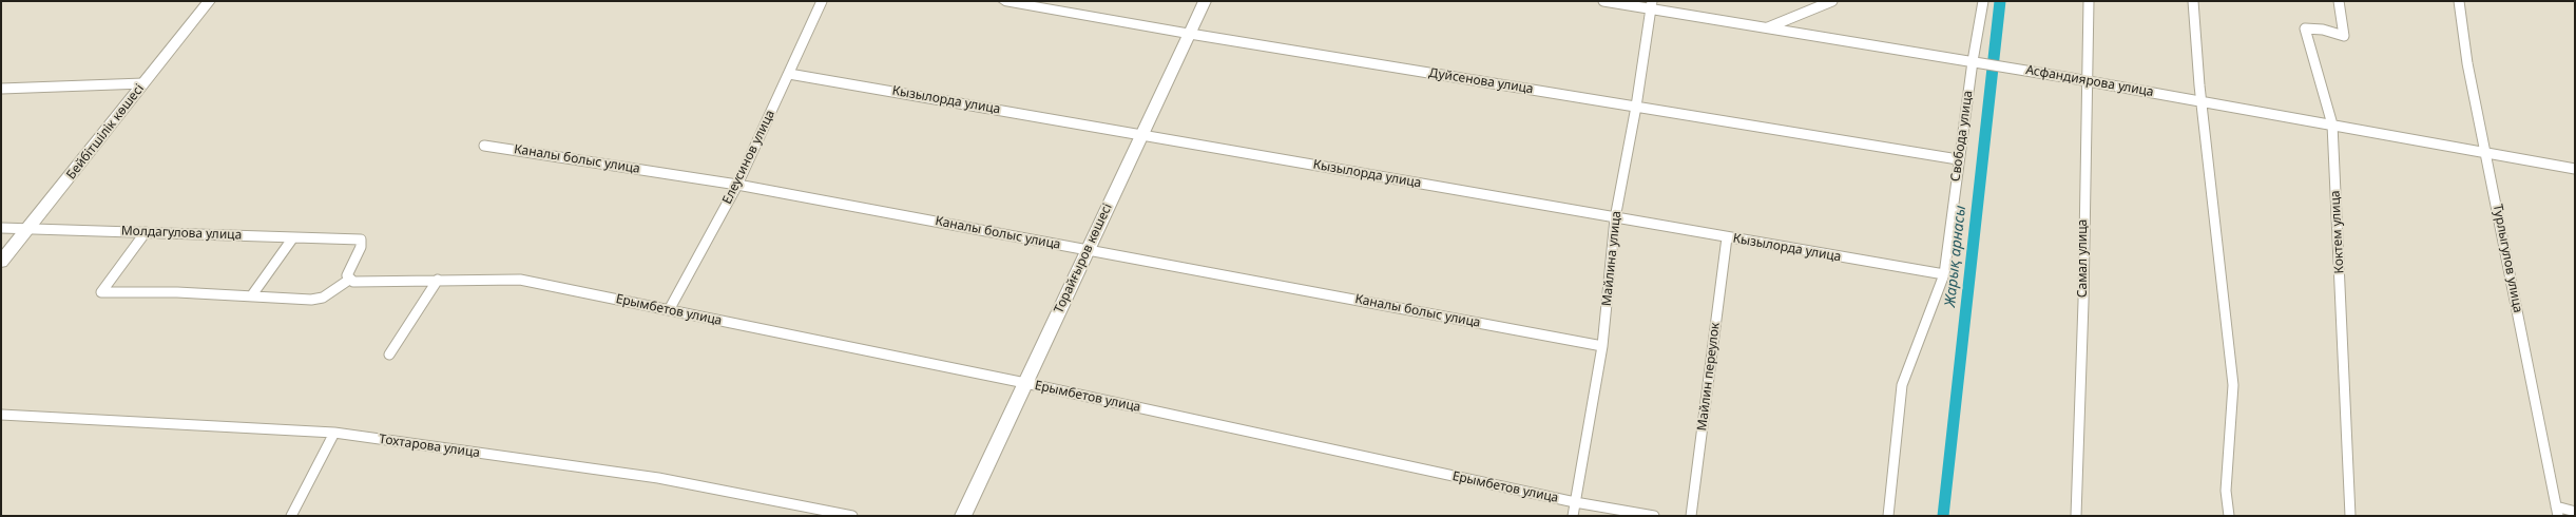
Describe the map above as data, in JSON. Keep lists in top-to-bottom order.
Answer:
{
  "streets": {
    "street": [
      "Дуйсенова улица",
      "Асфандиярова улица",
      "Кызылорда улица",
      "Бейбітшілік көшесі",
      "Свобода улица",
      "Елеусинов улица",
      "Каналы болыс улица",
      "Коктем улица",
      "Молдагулова улица",
      "Торайғыров көшесі",
      "Майлина улица",
      "Самал улица",
      "Турлыгулов улица",
      "Ерымбетов улица",
      "Майлин переулок",
      "Тохтарова улица"
    ]
  },
  "crossings": [
    ["Дуйсенова улица", "Свобода улица"],
    ["Дуйсенова улица", "Торайғыров көшесі"],
    ["Дуйсенова улица", "Майлина улица"],
    ["Асфандиярова улица", "Свобода улица"],
    ["Асфандиярова улица", "Коктем улица"],
    ["Асфандиярова улица", "Майлина улица"],
    ["Асфандиярова улица", "Самал улица"],
    ["Асфандиярова улица", "Турлыгулов улица"],
    ["Кызылорда улица", "Свобода улица"],
    ["Кызылорда улица", "Елеусинов улица"],
    ["Кызылорда улица", "Торайғыров көшесі"],
    ["Кызылорда улица", "Майлина улица"],
    ["Кызылорда улица", "Майлин переулок"],
    ["Бейбітшілік көшесі", "Молдагулова улица"],
    ["Елеусинов улица", "Каналы болыс улица"],
    ["Елеусинов улица", "Ерымбетов улица"],
    ["Каналы болыс улица", "Торайғыров көшесі"],
    ["Каналы болыс улица", "Майлина улица"],
    ["Молдагулова улица", "Ерымбетов улица"],
    ["Торайғыров көшесі", "Ерымбетов улица"],
    ["Майлина улица", "Ерымбетов улица"]
  ],
  "water": ["Жарық арнасы"]
}
